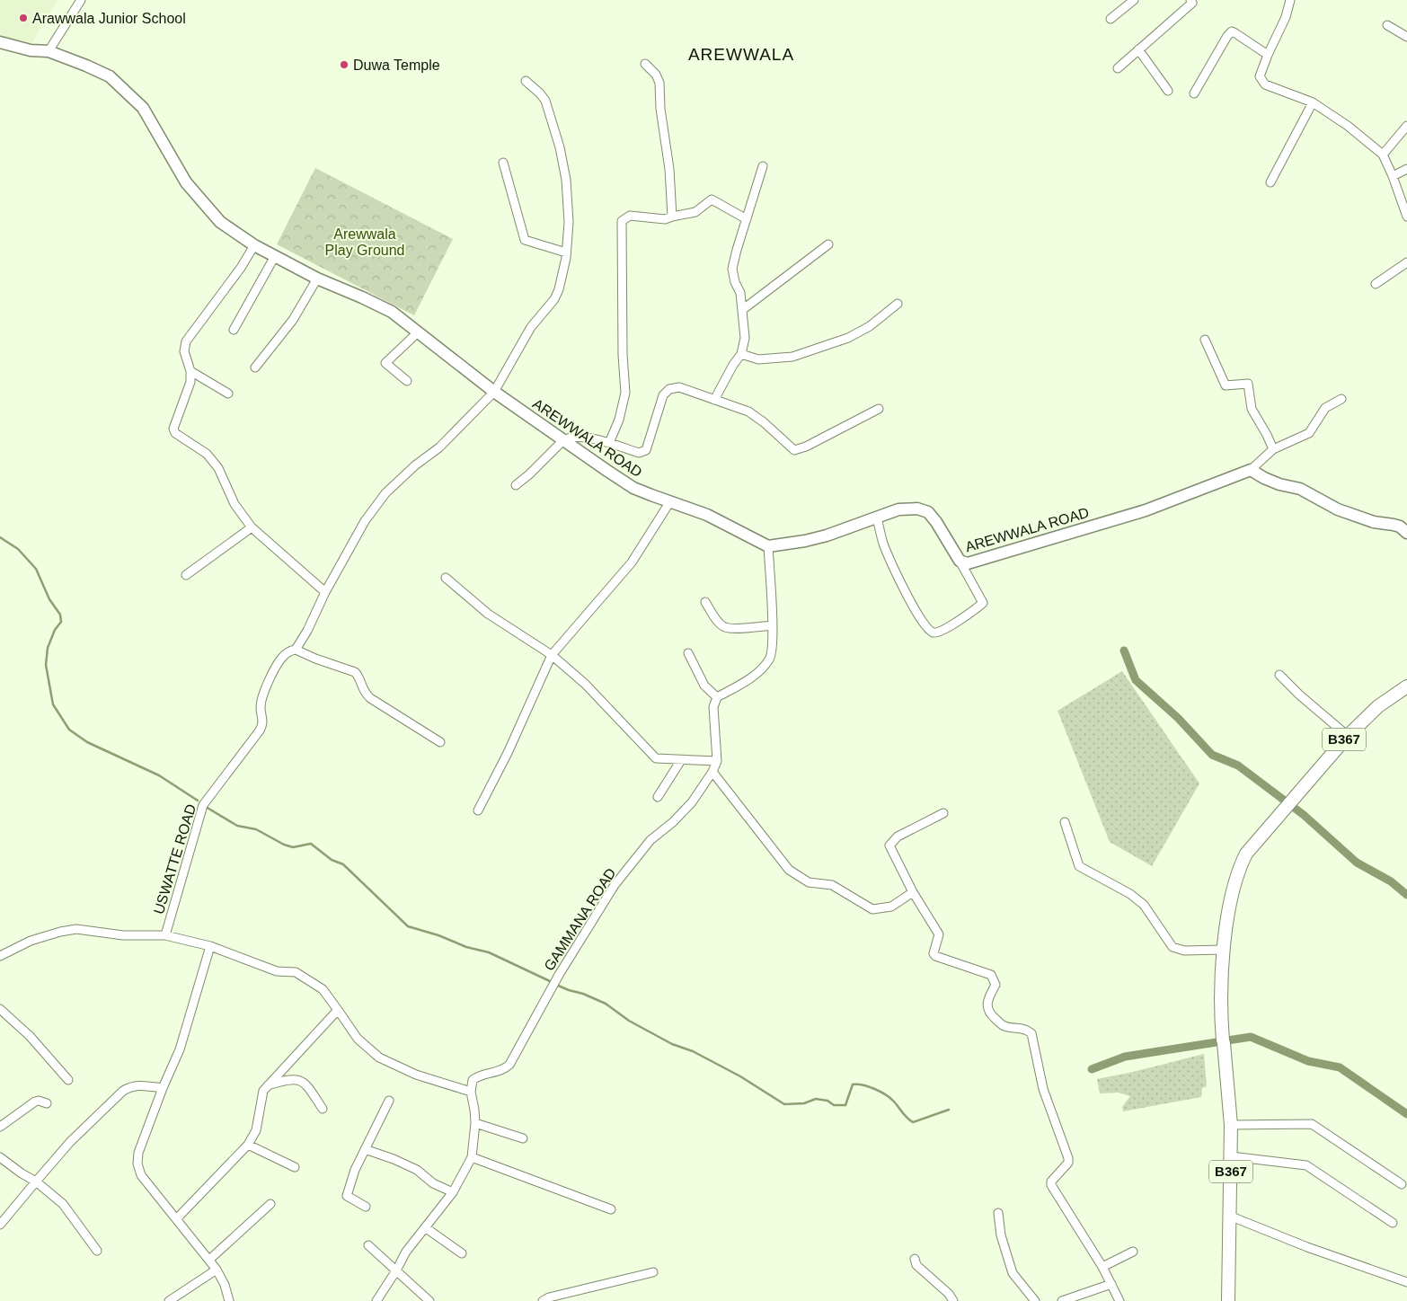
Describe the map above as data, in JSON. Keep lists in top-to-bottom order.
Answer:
{
  "streets": {
    "main road": ["B367"],
    "street": ["AREWWALA ROAD", "USWATTE ROAD", "GAMMANA ROAD"]
  },
  "crossings": [
    ["AREWWALA ROAD", "USWATTE ROAD"]
  ],
  "districts": ["AREWWALA"],
  "parks": ["Arewwala Play Ground"],
  "places": ["Arawwala Junior School", "Duwa Temple"]
}
